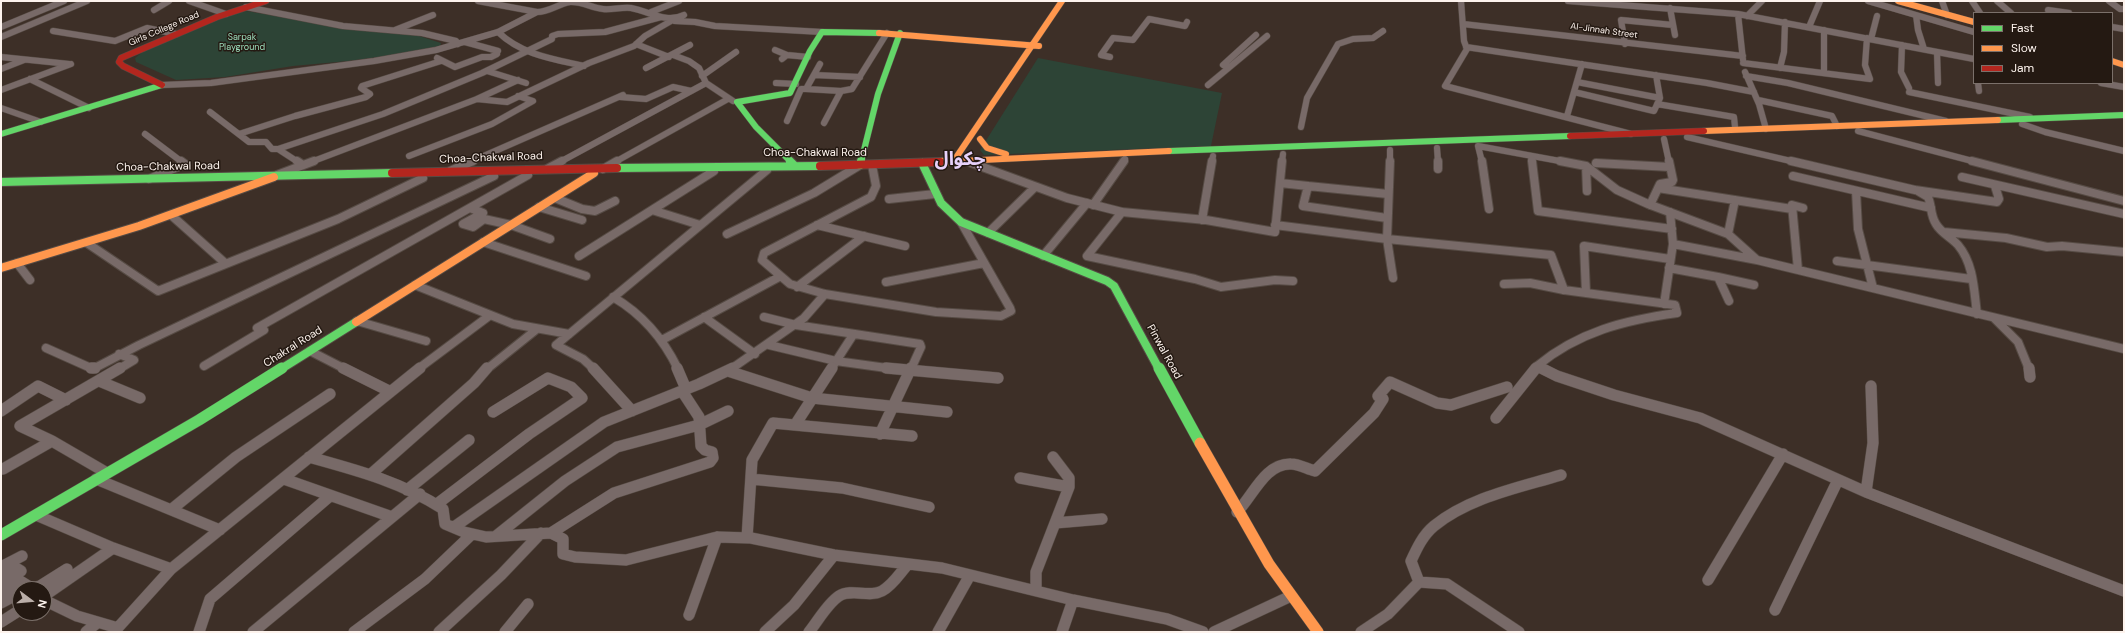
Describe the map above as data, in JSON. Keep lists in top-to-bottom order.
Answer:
{
  "streets": {
    "main road": [
      "Girls College Road",
      "Choa-Chakwal Road",
      "Chakral Road",
      "Pinwal Road"
    ],
    "street": ["Al-Jinnah Street"]
  },
  "crossings": [
    ["Choa-Chakwal Road", "Pinwal Road"]
  ],
  "districts": ["چکوال"],
  "parks": ["Sarpak Playground"],
  "legend": ["Fast", "Slow", "Jam"],
  "north": "right"
}
